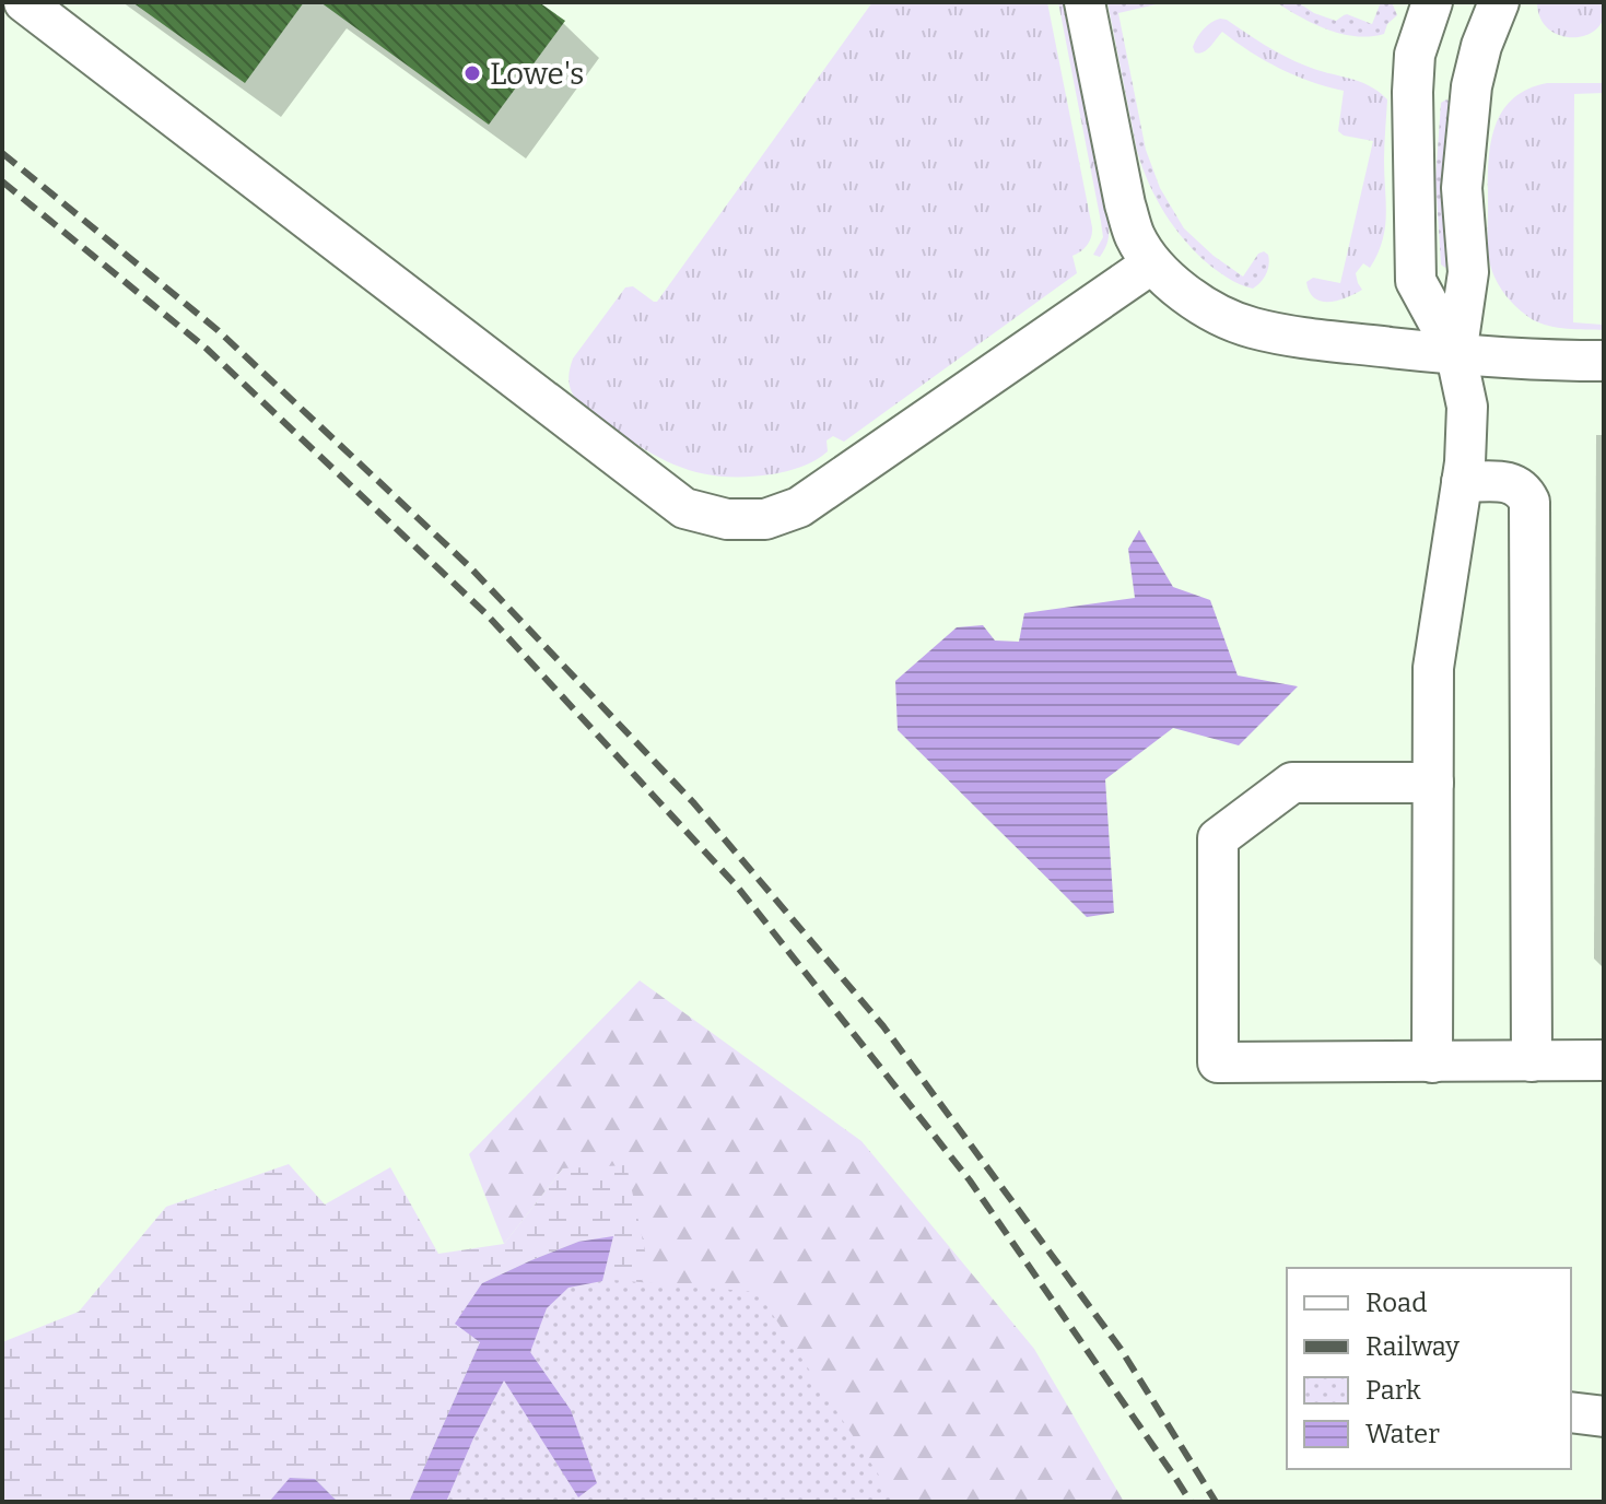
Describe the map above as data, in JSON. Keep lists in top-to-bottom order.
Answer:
{
  "places": ["Lowe's"],
  "legend": [
    "Road",
    "Railway",
    "Park",
    "Water"
  ]
}
